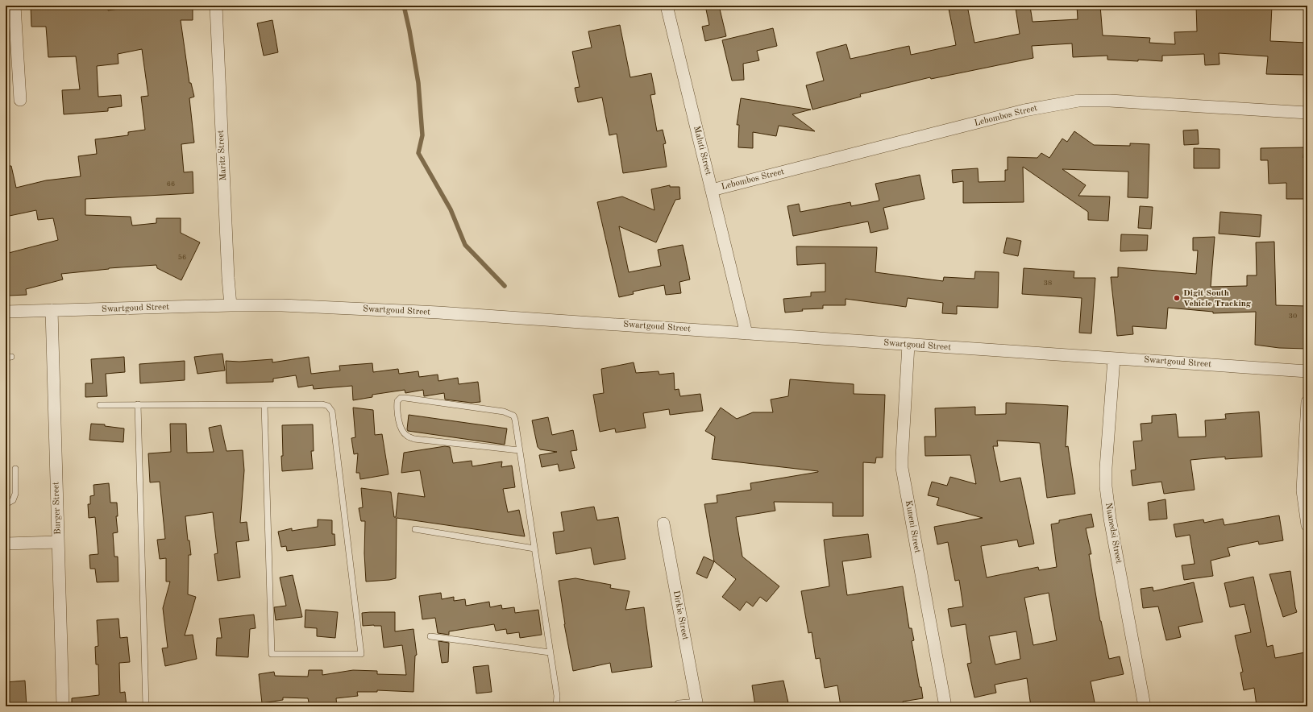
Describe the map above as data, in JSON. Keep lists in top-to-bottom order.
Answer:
{
  "streets": {
    "street": [
      "Lebombos Street",
      "Maluti Street",
      "Maritz Street",
      "Swartgoud Street",
      "Burger Street",
      "Kuneni Street",
      "Nuanedsi Street",
      "Dirkie Street"
    ]
  },
  "crossings": [
    ["Lebombos Street", "Maluti Street"],
    ["Maluti Street", "Swartgoud Street"],
    ["Maritz Street", "Swartgoud Street"],
    ["Swartgoud Street", "Burger Street"],
    ["Swartgoud Street", "Kuneni Street"],
    ["Swartgoud Street", "Nuanedsi Street"]
  ],
  "places": ["Digit South Vehicle Tracking"],
  "house_numbers": [
    "66",
    "56",
    "38",
    "30"
  ]
}
